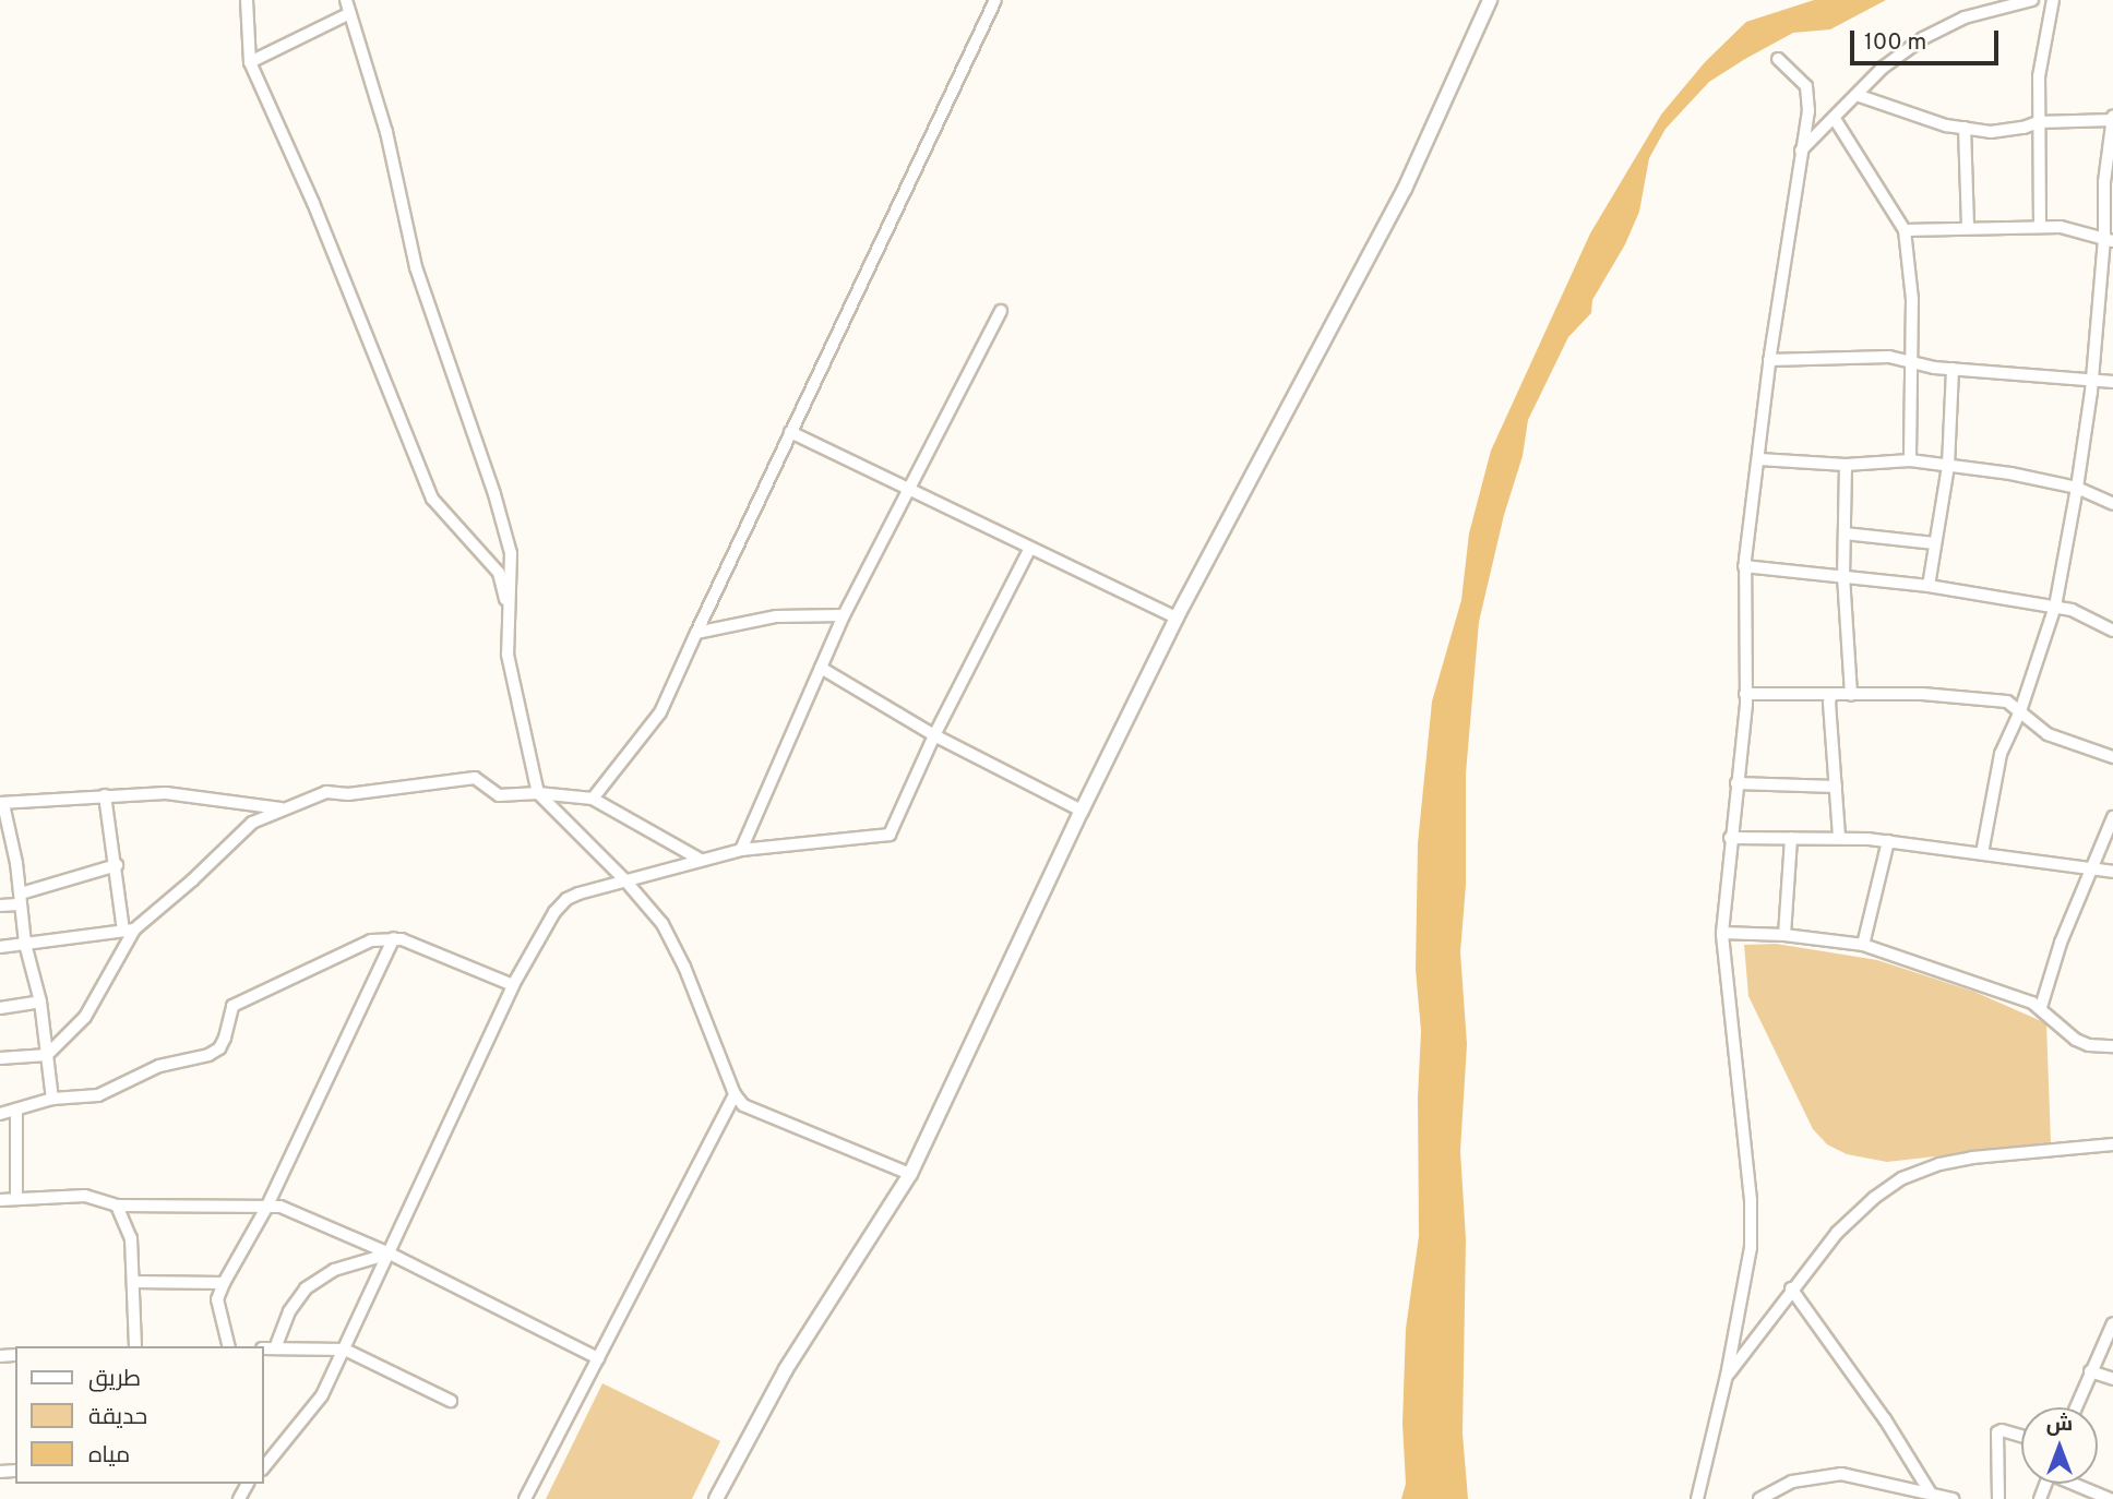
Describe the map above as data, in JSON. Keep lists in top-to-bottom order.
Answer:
{
  "legend": ["طريق", "حديقة", "مياه"],
  "scale_bar": "100 m",
  "north": "top"
}
